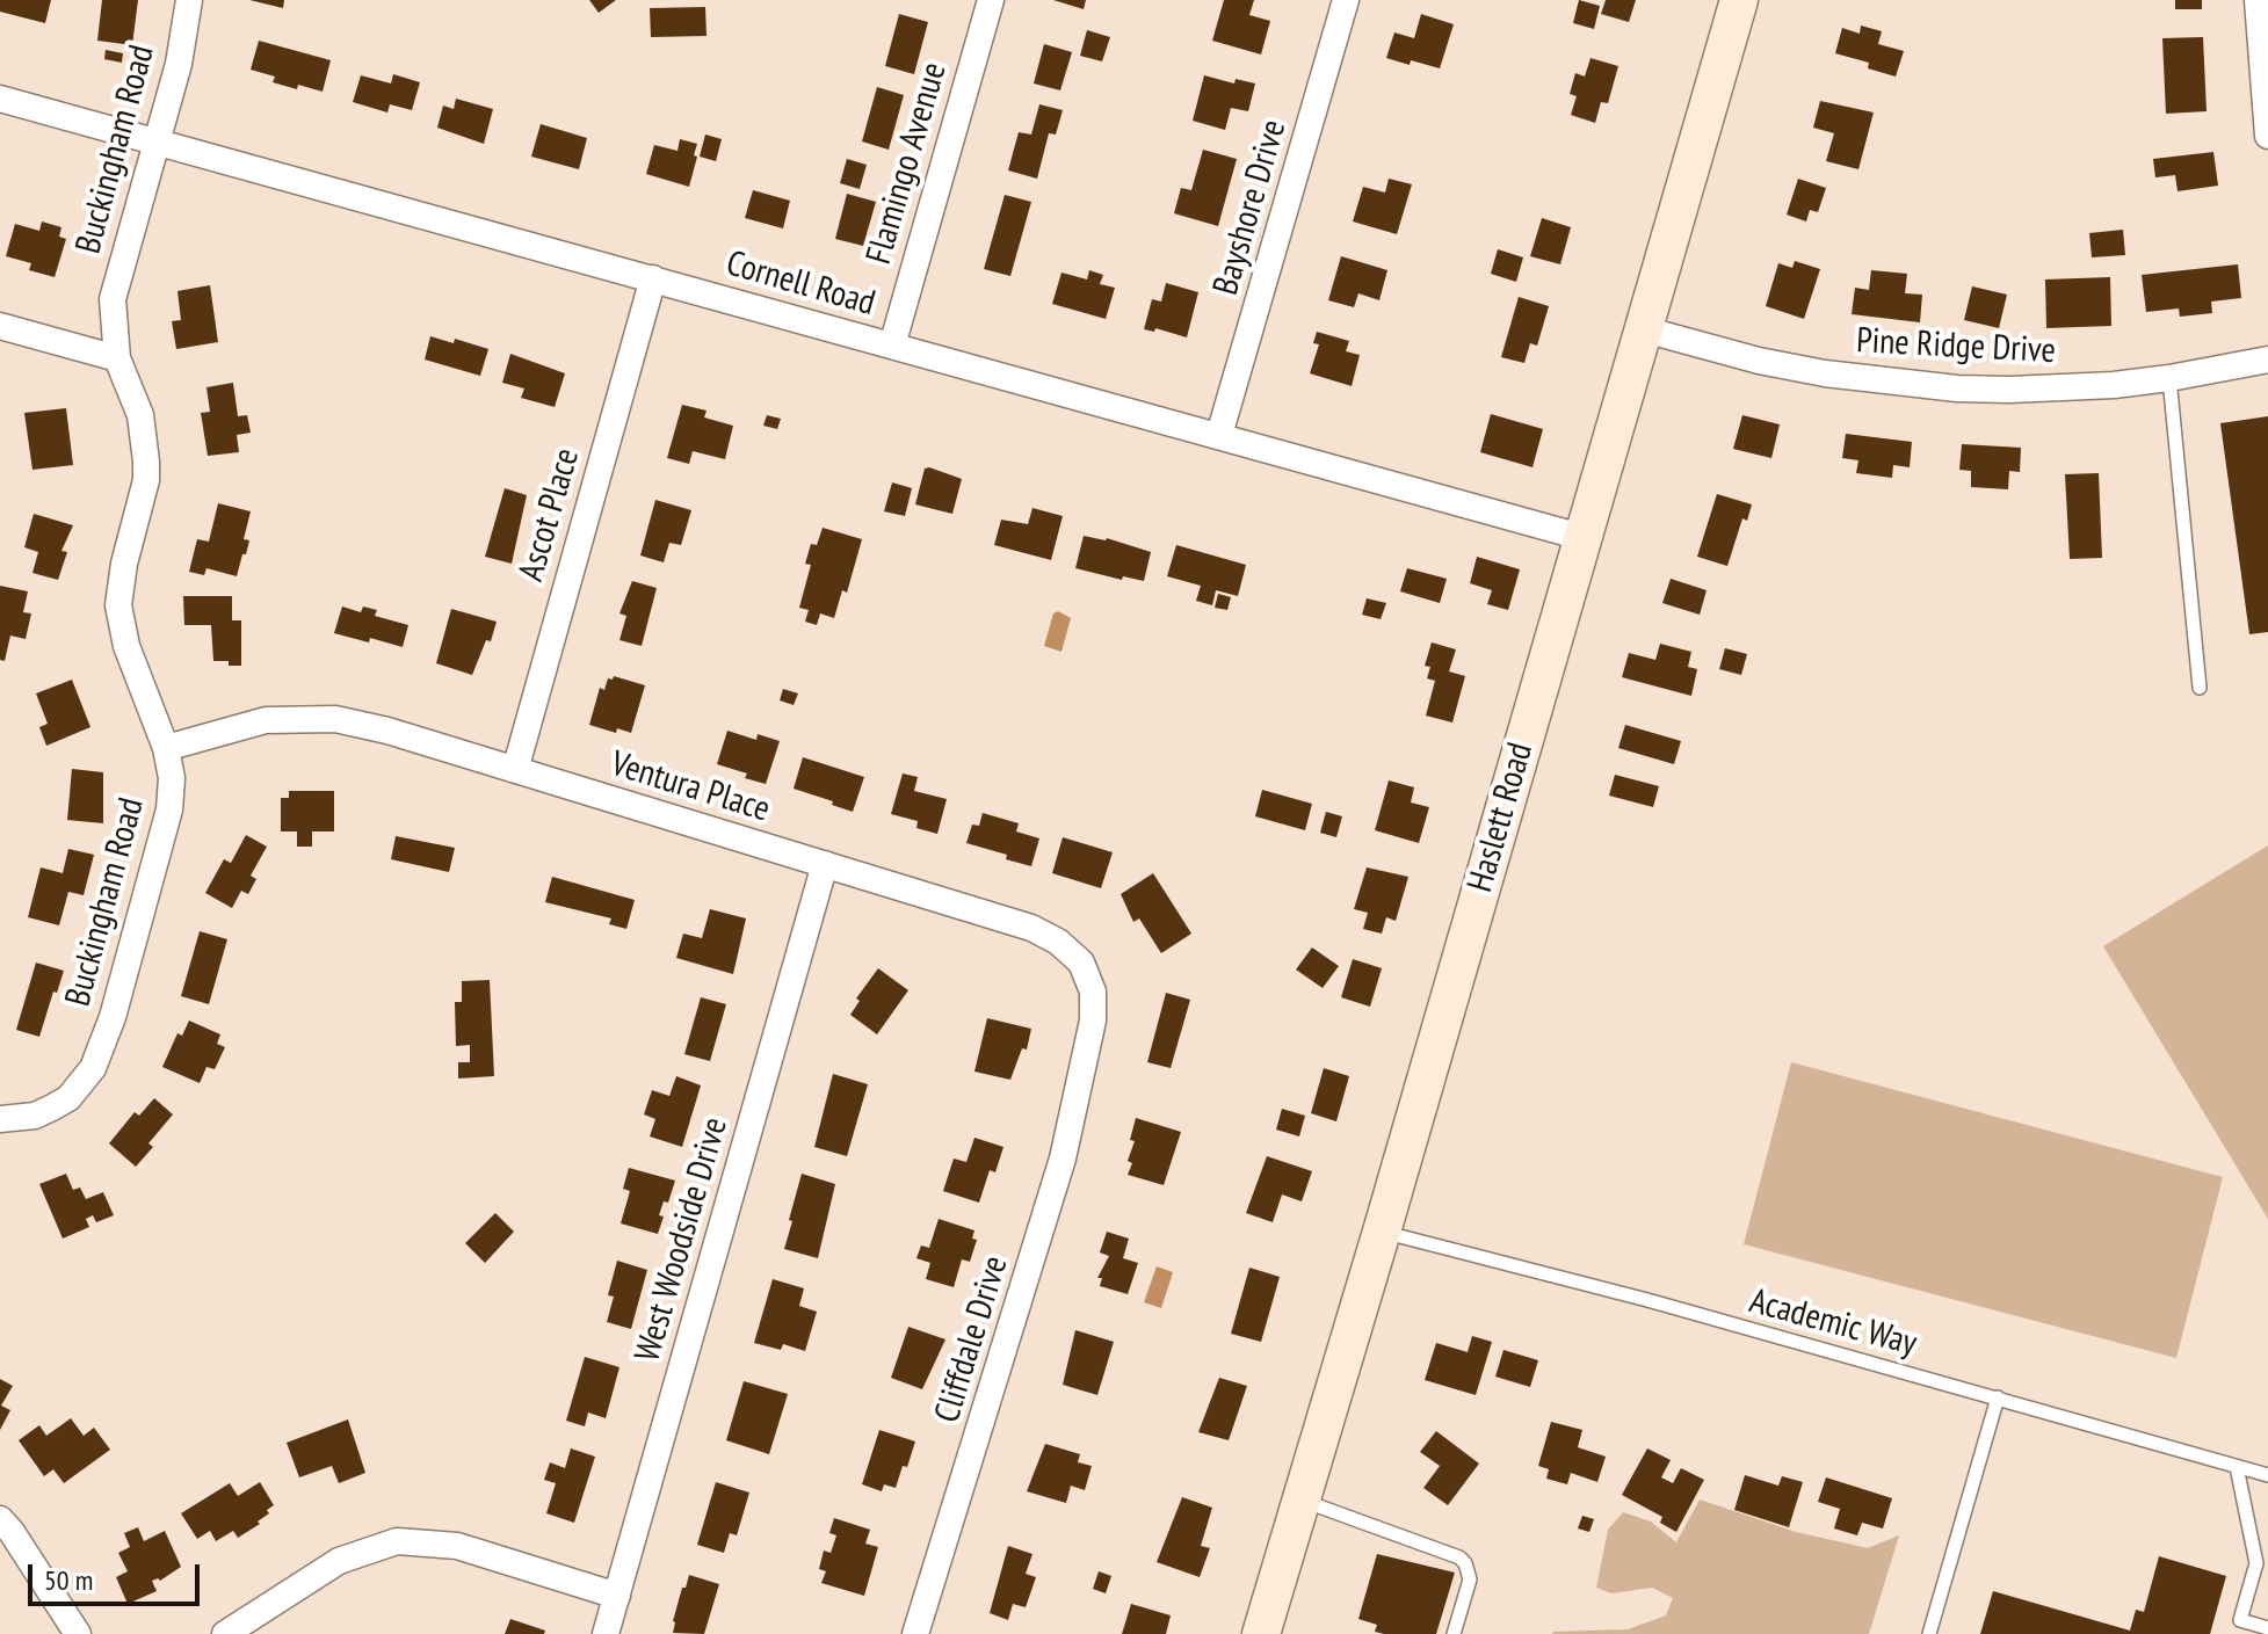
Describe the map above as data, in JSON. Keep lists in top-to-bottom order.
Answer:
{
  "streets": {
    "street": [
      "Buckingham Road",
      "Flamingo Avenue",
      "Bayshore Drive",
      "Cornell Road",
      "Pine Ridge Drive",
      "Ascot Place",
      "Ventura Place",
      "Haslett Road",
      "West Woodside Drive",
      "Cliffdale Drive"
    ],
    "lane": ["Academic Way"]
  },
  "crossings": [
    ["Buckingham Road", "Cornell Road"],
    ["Buckingham Road", "Ventura Place"],
    ["Flamingo Avenue", "Cornell Road"],
    ["Bayshore Drive", "Cornell Road"],
    ["Cornell Road", "Ascot Place"],
    ["Cornell Road", "Haslett Road"],
    ["Pine Ridge Drive", "Haslett Road"],
    ["Ascot Place", "Ventura Place"],
    ["Ventura Place", "West Woodside Drive"],
    ["Ventura Place", "Cliffdale Drive"],
    ["Haslett Road", "Academic Way"]
  ],
  "scale_bar": "50 m"
}
